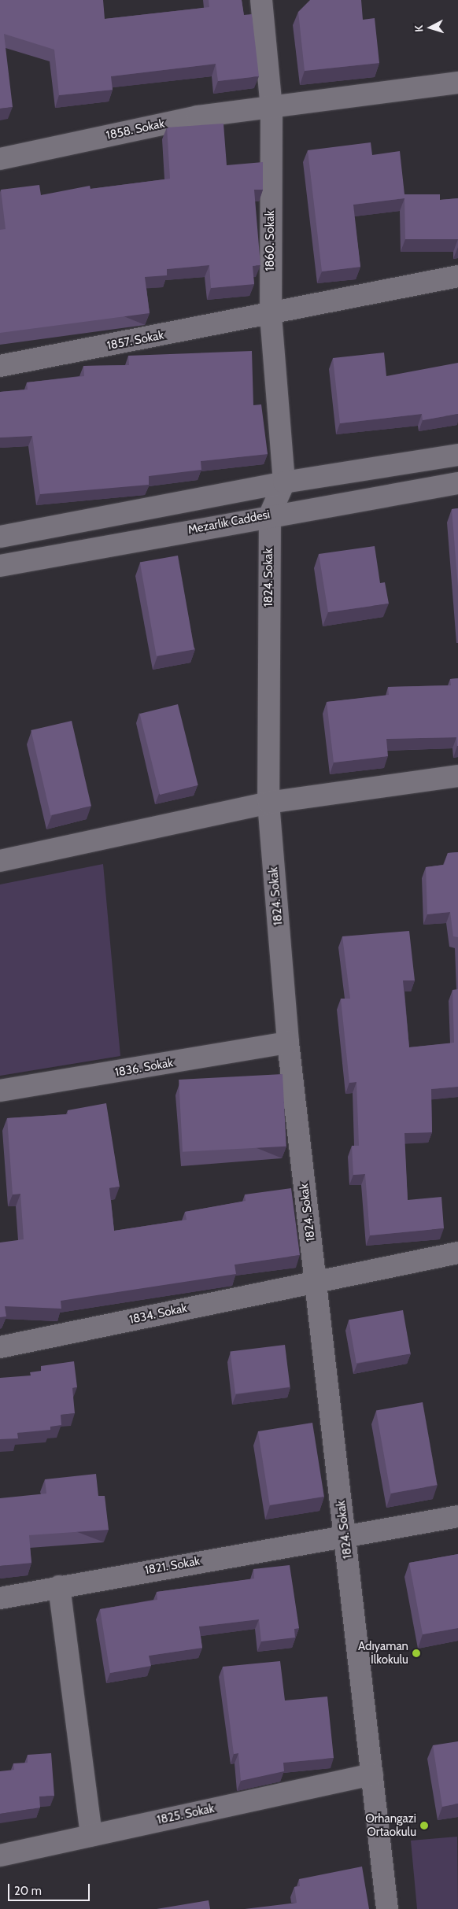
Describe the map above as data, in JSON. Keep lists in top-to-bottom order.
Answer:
{
  "streets": {
    "street": [
      "1858. Sokak",
      "1860. Sokak",
      "1857. Sokak",
      "Mezarlık Caddesi",
      "1824. Sokak",
      "1836. Sokak",
      "1834. Sokak",
      "1821. Sokak",
      "1825. Sokak"
    ]
  },
  "crossings": [
    ["1858. Sokak", "1860. Sokak"],
    ["1860. Sokak", "1857. Sokak"],
    ["Mezarlık Caddesi", "1824. Sokak"],
    ["1824. Sokak", "1836. Sokak"],
    ["1824. Sokak", "1834. Sokak"],
    ["1824. Sokak", "1821. Sokak"],
    ["1824. Sokak", "1825. Sokak"]
  ],
  "places": ["Adıyaman İlkokulu", "Orhangazi Ortaokulu"],
  "scale_bar": "20 m",
  "north": "left"
}
